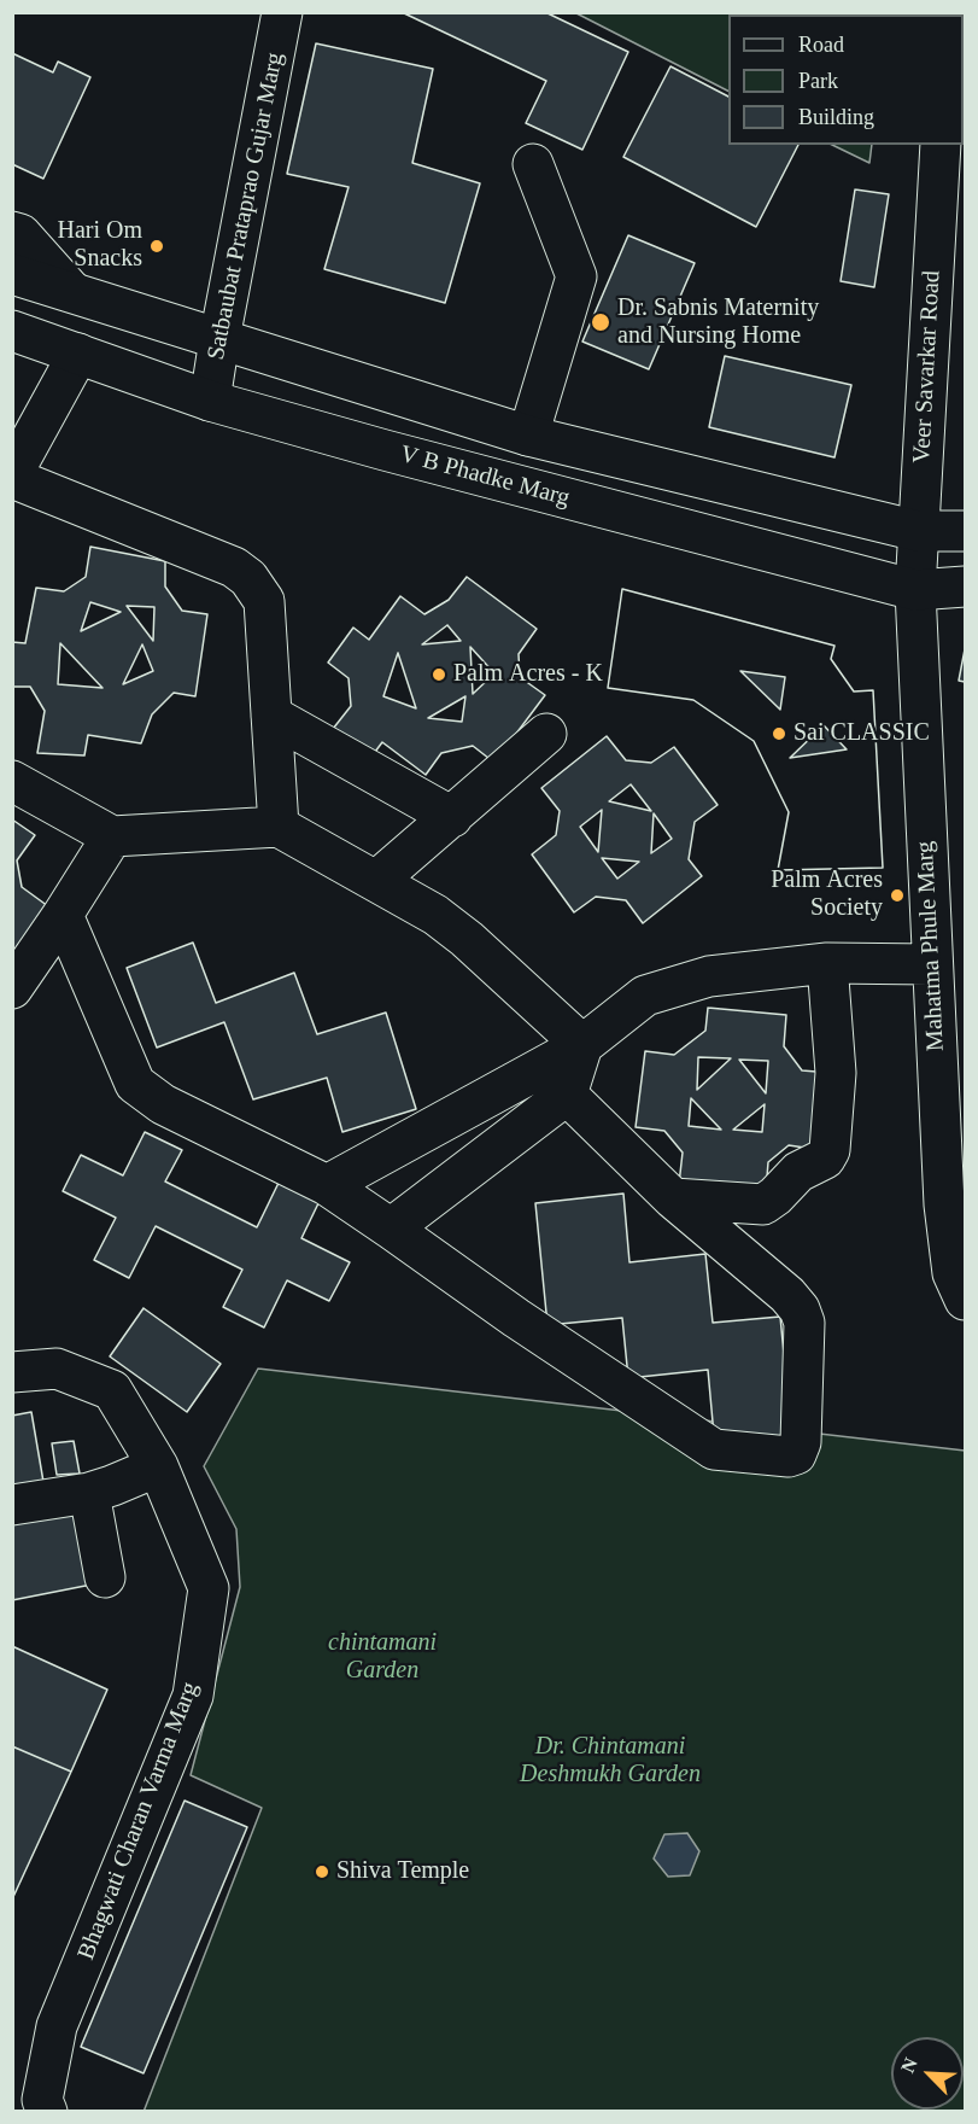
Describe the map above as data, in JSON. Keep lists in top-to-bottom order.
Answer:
{
  "streets": {
    "street": [
      "Satbaubat Prataprao Gujar Marg",
      "Veer Savarkar Road",
      "V B Phadke Marg",
      "Mahatma Phule Marg",
      "Bhagwati Charan Varma Marg"
    ]
  },
  "crossings": [
    ["Satbaubat Prataprao Gujar Marg", "V B Phadke Marg"],
    ["Veer Savarkar Road", "V B Phadke Marg"],
    ["Veer Savarkar Road", "Mahatma Phule Marg"],
    ["V B Phadke Marg", "Mahatma Phule Marg"]
  ],
  "parks": ["chintamani Garden", "Dr. Chintamani Deshmukh Garden"],
  "places": [
    "Hari Om Snacks",
    "Dr. Sabnis Maternity and Nursing Home",
    "Palm Acres - K",
    "Sai CLASSIC",
    "Palm Acres Society",
    "Shiva Temple"
  ],
  "legend": ["Road", "Park", "Building"],
  "north": "top left"
}
